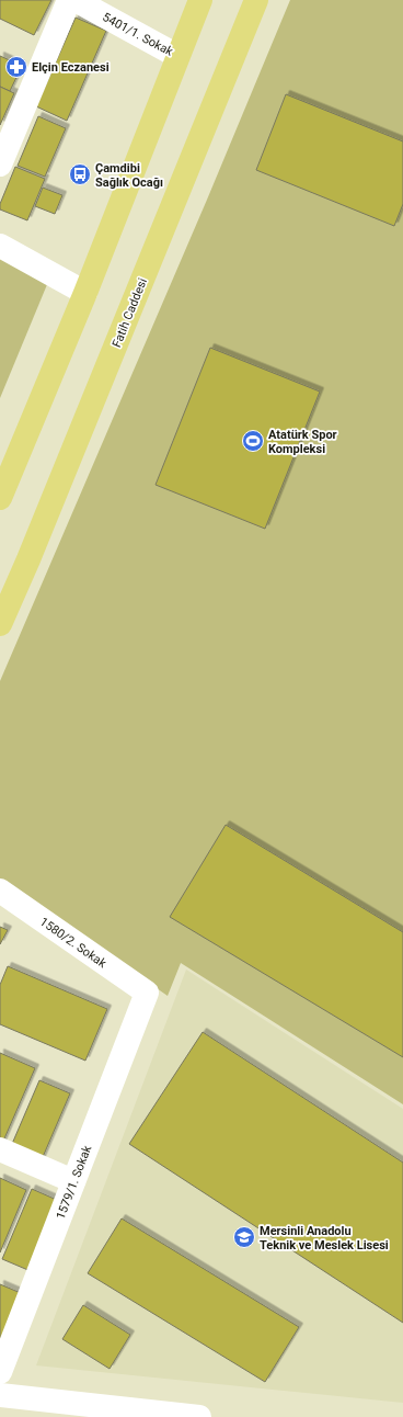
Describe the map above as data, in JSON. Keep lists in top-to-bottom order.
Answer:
{
  "streets": {
    "main road": ["Fatih Caddesi"],
    "street": ["5401/1. Sokak", "1580/2. Sokak", "1579/1. Sokak"]
  },
  "crossings": [
    ["1580/2. Sokak", "1579/1. Sokak"]
  ],
  "places": {
    "pharmacy": ["Elçin Eczanesi"],
    "bus stop": ["Çamdibi Sağlık Ocağı"],
    "sports": ["Atatürk Spor Kompleksi"],
    "school or university": ["Mersinli Anadolu Teknik ve Meslek Lisesi"]
  }
}
